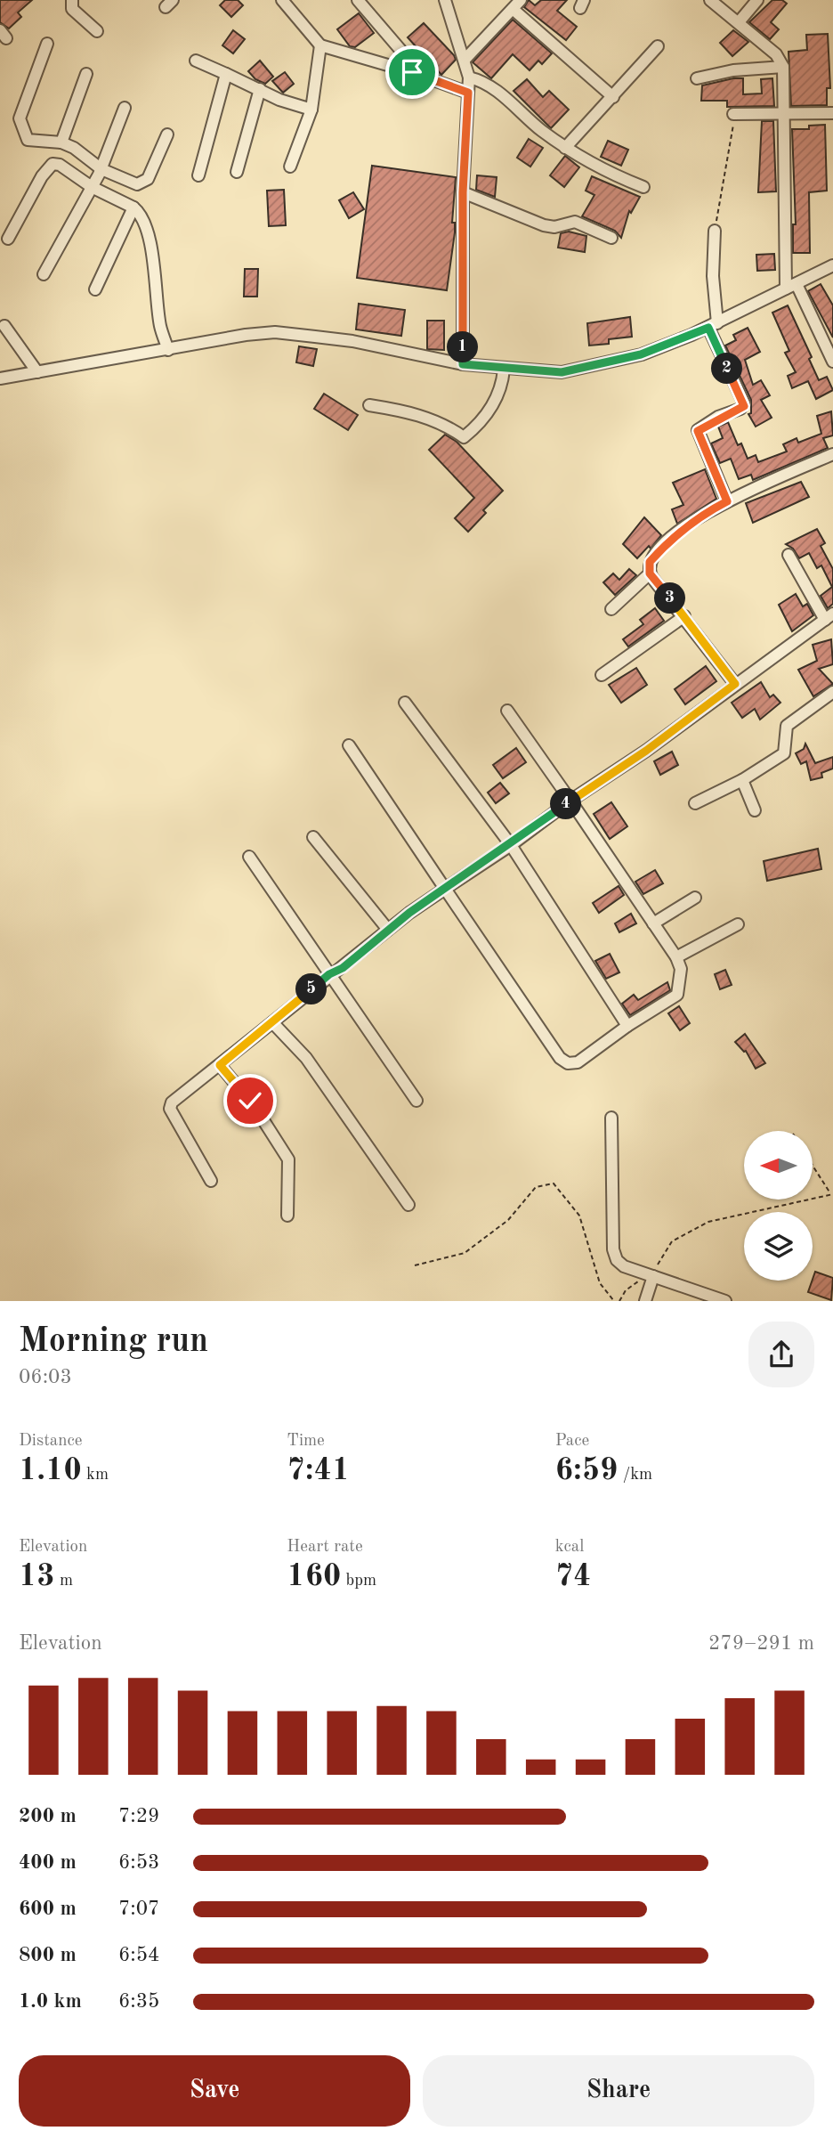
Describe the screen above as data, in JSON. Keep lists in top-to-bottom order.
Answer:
{
  "north": "left",
  "page": {
    "pins": [
      "1",
      "2",
      "3",
      "4",
      "5"
    ],
    "heading": ["Morning run", "06:03"],
    "stats": [
      ["Distance", "1.10 km"],
      ["Time", "7:41"],
      ["Pace", "6:59 /km"],
      ["Elevation", "13 m"],
      ["Heart rate", "160 bpm"],
      ["kcal", "74"]
    ],
    "chart": ["Elevation", "279–291 m"],
    "list": [
      {
        "name": "200 m",
        "note": "7:29"
      },
      {
        "name": "400 m",
        "note": "6:53"
      },
      {
        "name": "600 m",
        "note": "7:07"
      },
      {
        "name": "800 m",
        "note": "6:54"
      },
      {
        "name": "1.0 km",
        "note": "6:35"
      }
    ],
    "buttons": ["Save", "Share"]
  }
}
